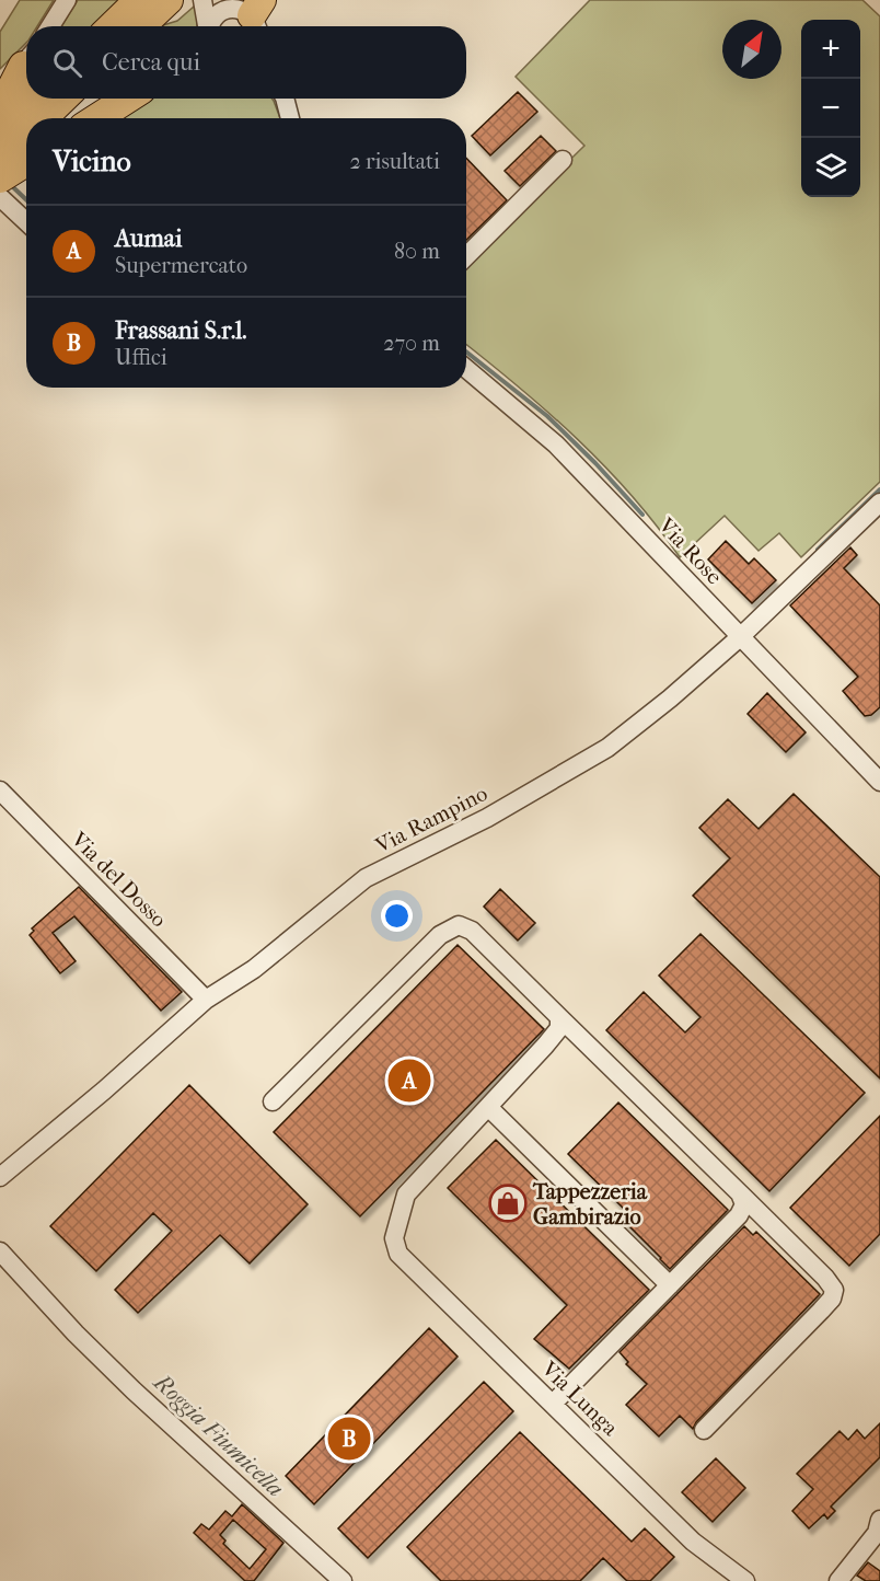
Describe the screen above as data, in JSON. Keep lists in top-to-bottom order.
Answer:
{
  "streets": {
    "street": [
      "Via Rose",
      "Via Rampino",
      "Via del Dosso",
      "Via Lunga"
    ]
  },
  "crossings": [
    ["Via Rose", "Via Rampino"],
    ["Via Rampino", "Via del Dosso"]
  ],
  "water": ["Roggia Fiumicella"],
  "places": {
    "shop": ["Tappezzeria Gambirazio"]
  },
  "north": "top right",
  "page": {
    "map_buttons": ["+", "−"],
    "search": "Cerca qui",
    "heading": ["Vicino", "2 risultati"],
    "list": [
      {
        "mark": "A",
        "name": "Aumai",
        "note": "Supermercato",
        "value": "80 m"
      },
      {
        "mark": "B",
        "name": "Frassani S.r.l.",
        "note": "Uffici",
        "value": "270 m"
      }
    ],
    "pins": ["A", "B"]
  }
}
